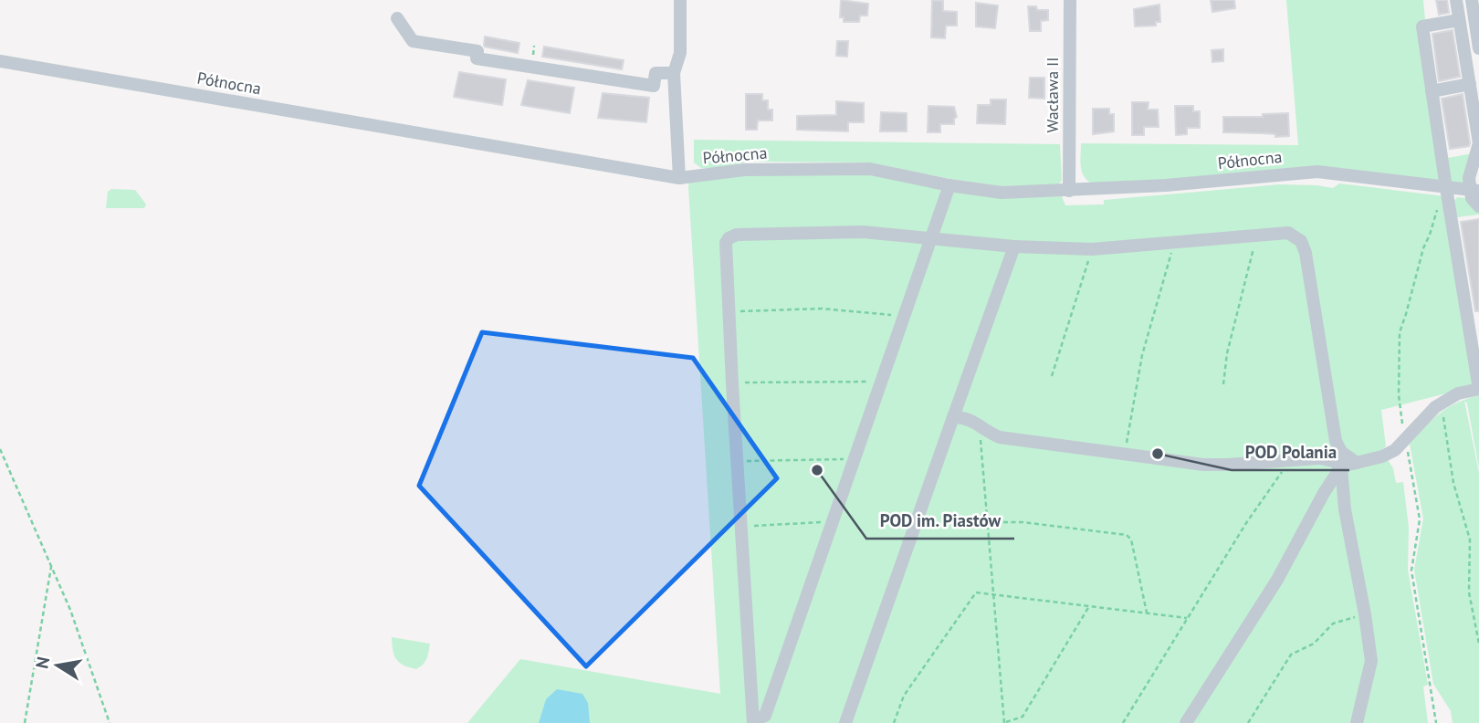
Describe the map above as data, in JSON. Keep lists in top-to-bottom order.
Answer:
{
  "streets": {
    "street": ["Północna", "Wacława II"]
  },
  "crossings": [
    ["Północna", "Wacława II"]
  ],
  "places": ["POD Polania", "POD im. Piastów"],
  "north": "left"
}
